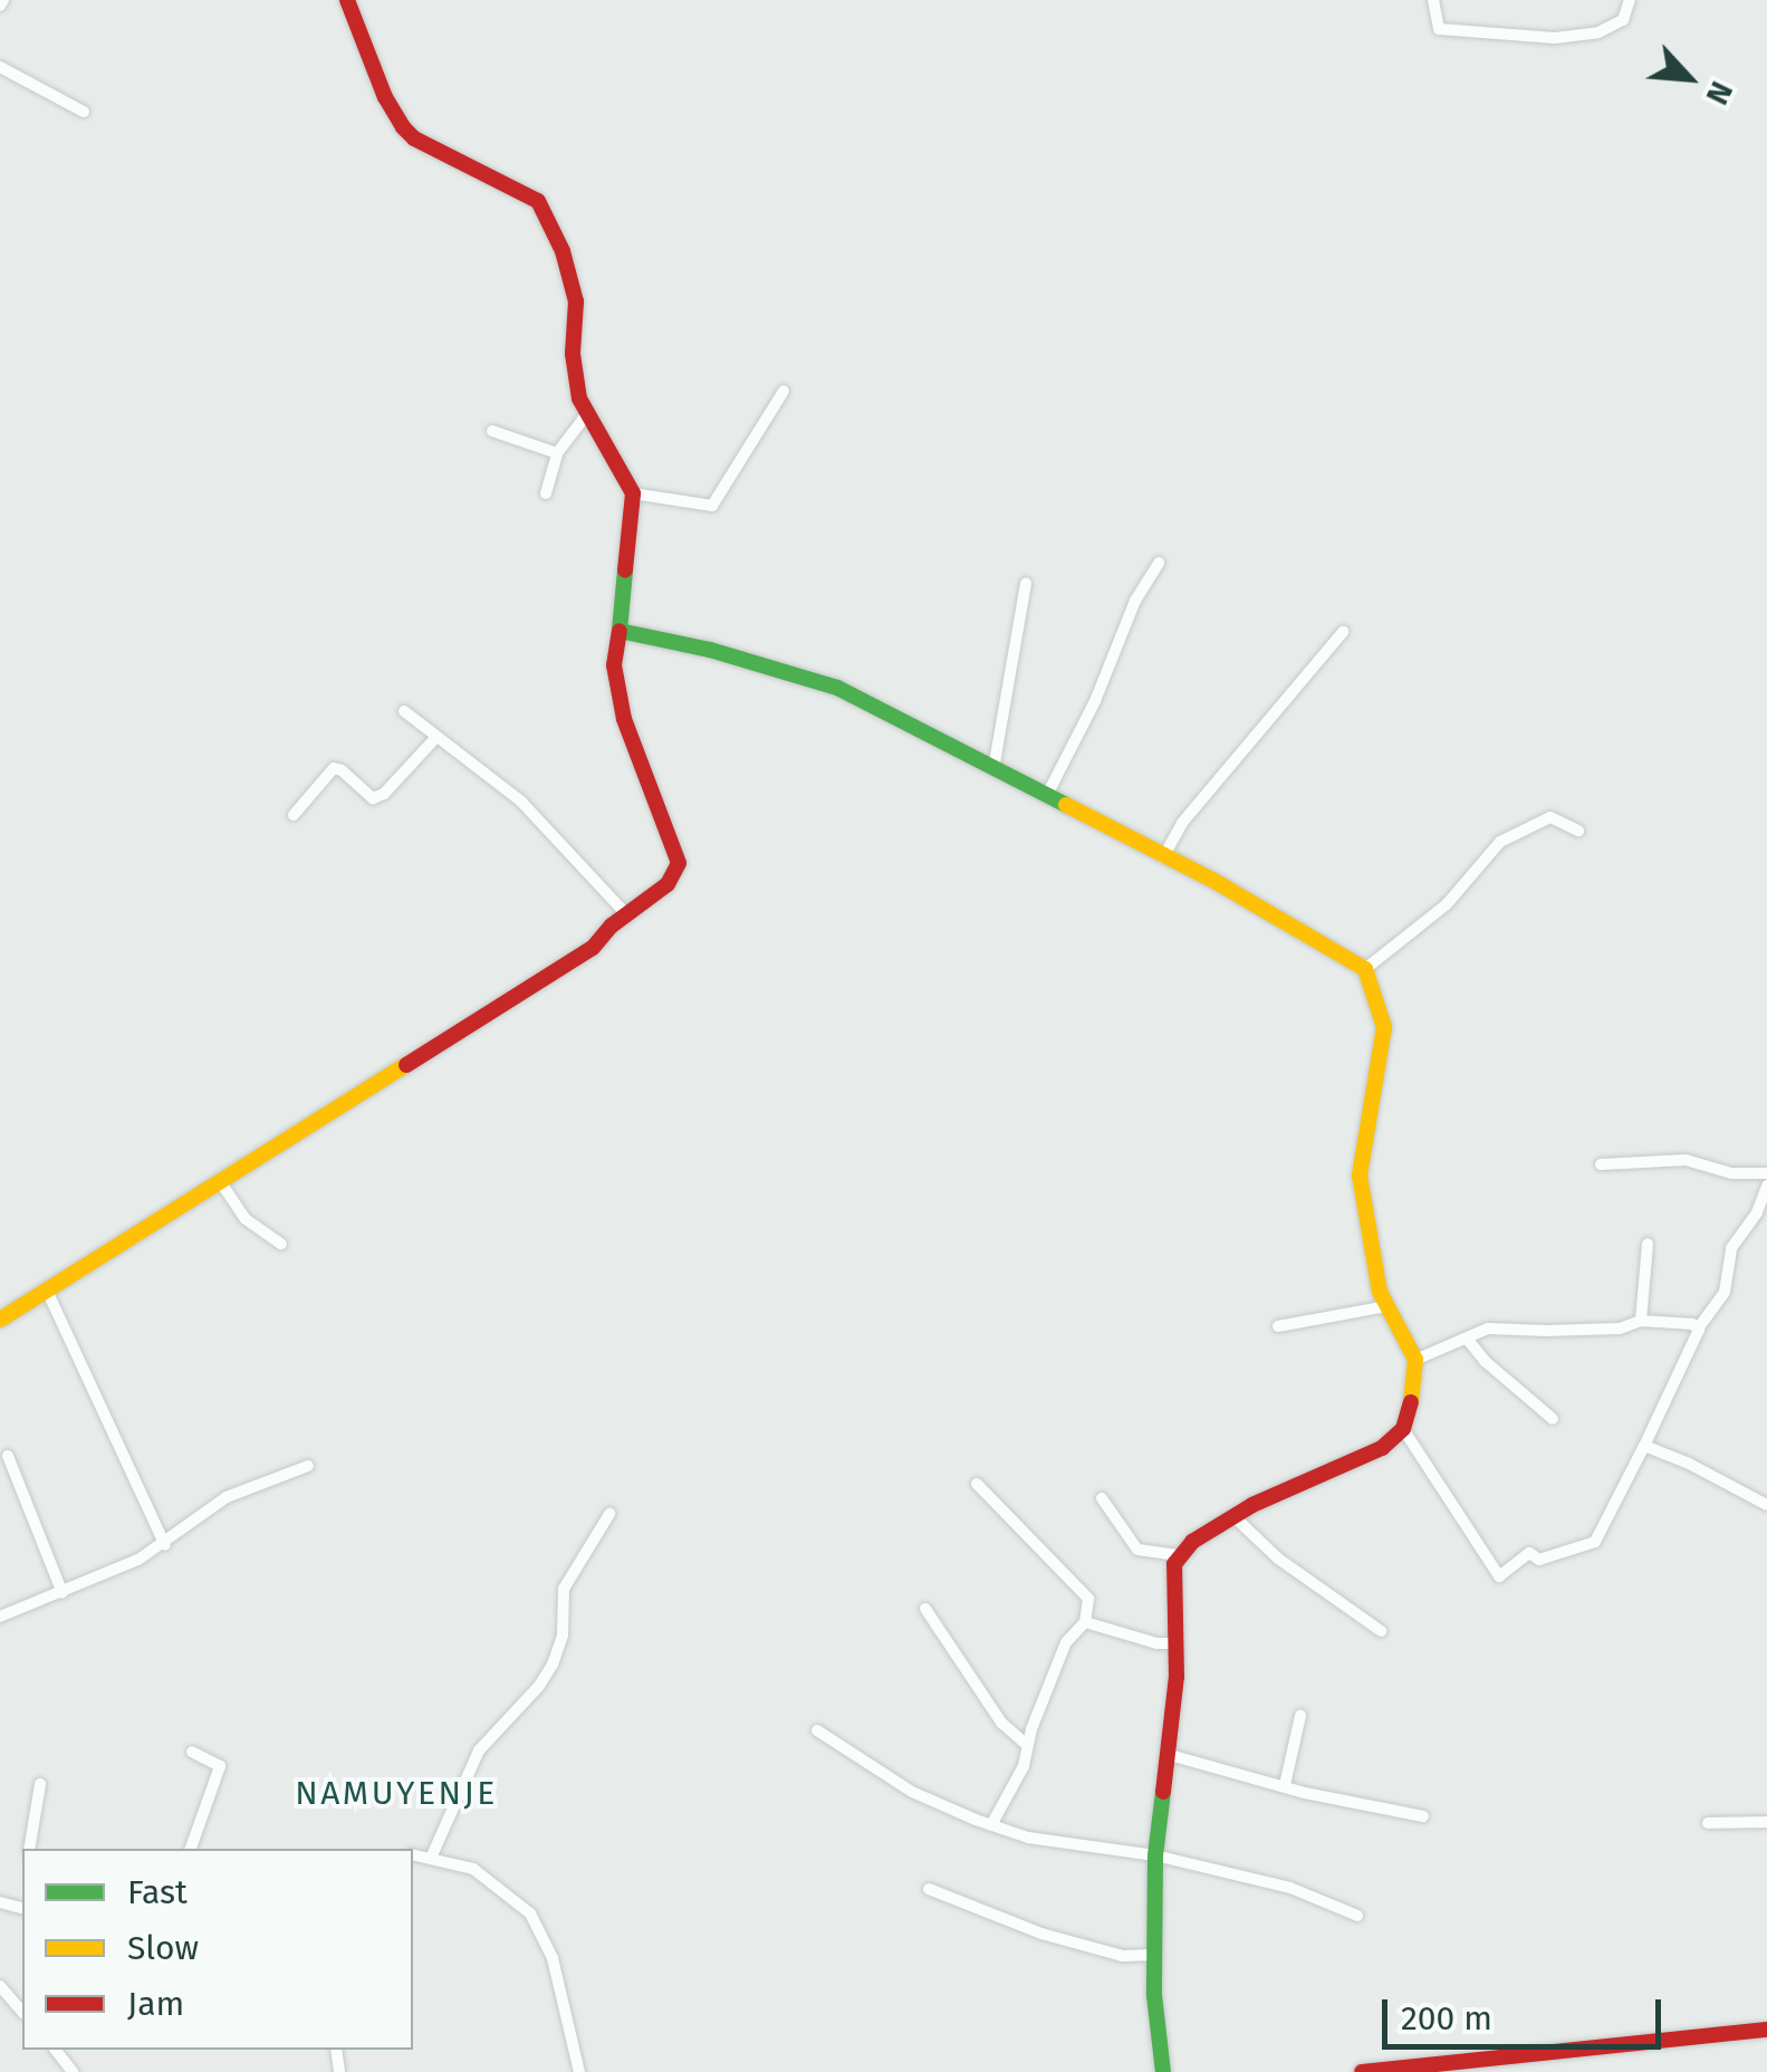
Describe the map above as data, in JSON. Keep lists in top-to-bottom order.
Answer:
{
  "districts": ["NAMUYENJE"],
  "legend": ["Fast", "Slow", "Jam"],
  "scale_bar": "200 m",
  "north": "bottom right"
}
